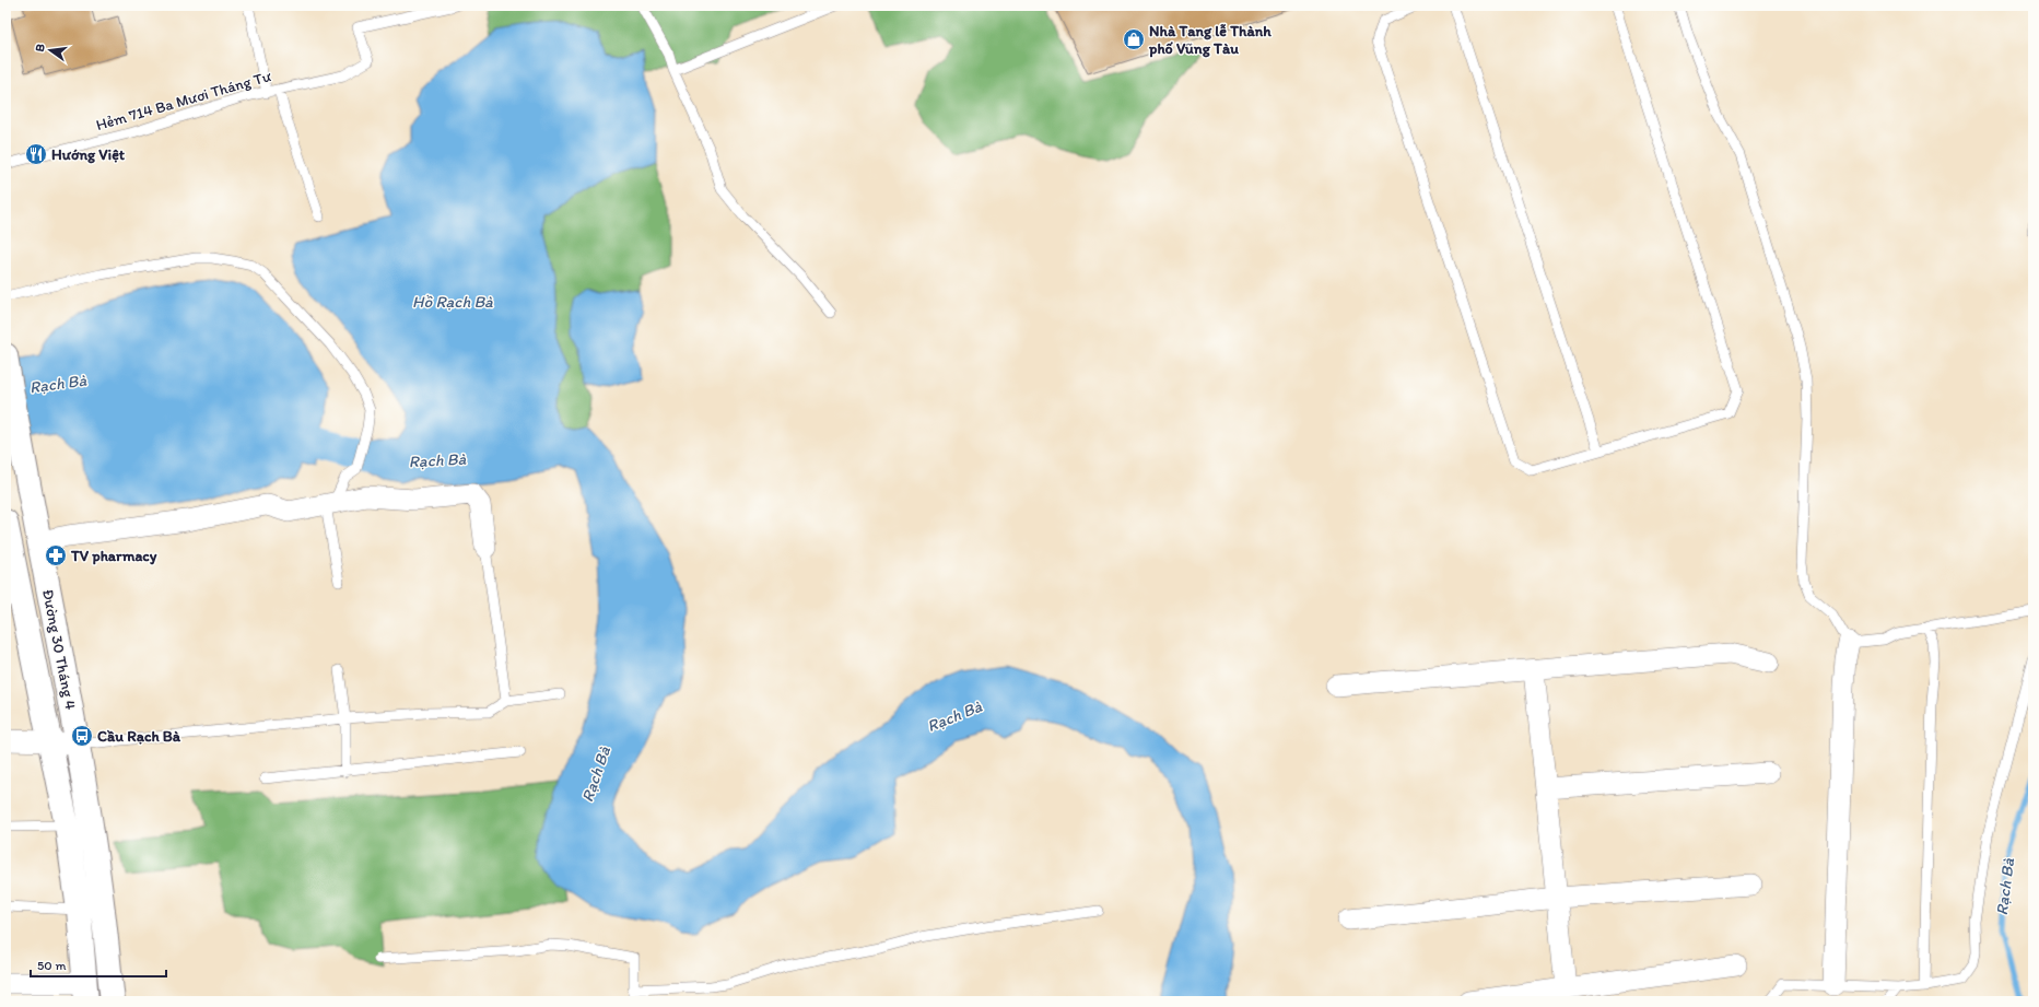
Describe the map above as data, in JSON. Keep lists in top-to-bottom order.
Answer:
{
  "streets": {
    "main road": ["Đường 30 Tháng 4"],
    "lane": ["Hẻm 714 Ba Mươi Tháng Tư"]
  },
  "water": ["Hồ Rạch Bà", "Rạch Bà"],
  "places": {
    "shop": ["Nhà Tang lễ Thành phố Vũng Tàu"],
    "restaurant": ["Hướng Việt"],
    "pharmacy": ["TV pharmacy"],
    "bus stop": ["Cầu Rạch Bà"]
  },
  "scale_bar": "50 m",
  "north": "left"
}
